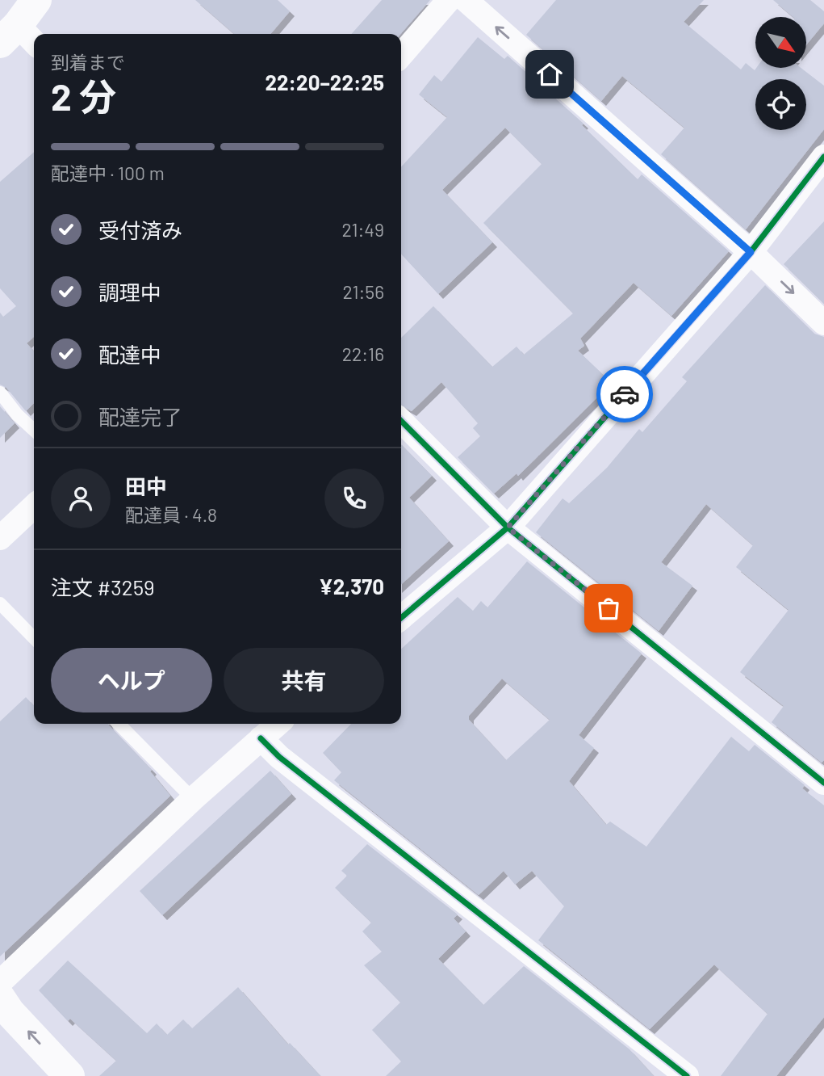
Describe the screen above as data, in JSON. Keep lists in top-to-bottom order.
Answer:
{
  "north": "bottom right",
  "page": {
    "heading": ["2 分", "到着まで", "22:20–22:25"],
    "panel": [
      "田中",
      "配達員 · 4.8",
      "注文 #3259",
      "¥2,370"
    ],
    "bar": "配達中 · 100 m",
    "list": [
      ["受付済み", "21:49"],
      ["調理中", "21:56"],
      ["配達中", "22:16"],
      "配達完了"
    ],
    "buttons": ["ヘルプ", "共有"]
  }
}
